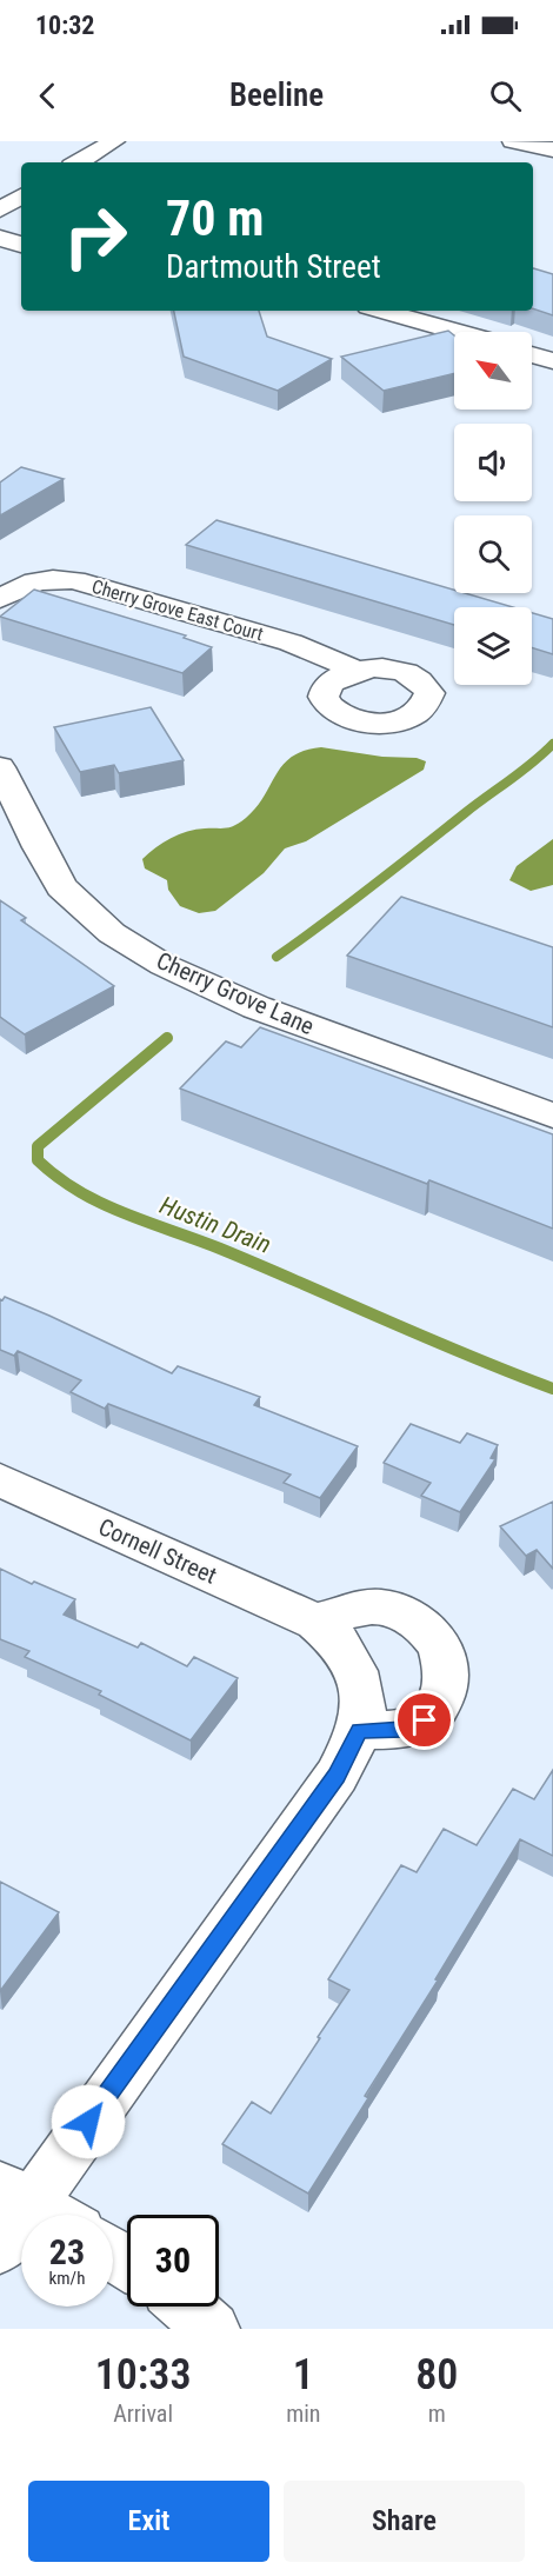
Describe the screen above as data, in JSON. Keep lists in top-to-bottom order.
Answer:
{
  "streets": {
    "street": ["Cherry Grove East Court", "Cherry Grove Lane", "Cornell Street"]
  },
  "water": ["Hustin Drain"],
  "north": "top left",
  "page": {
    "status": "10:32",
    "header": "Beeline",
    "turn": ["70 m", "Dartmouth Street"],
    "speed": "23 km/h",
    "limit": "30",
    "eta": [
      "10:33",
      "Arrival",
      "1",
      "min",
      "80",
      "m"
    ],
    "buttons": ["Exit", "Share"]
  }
}
